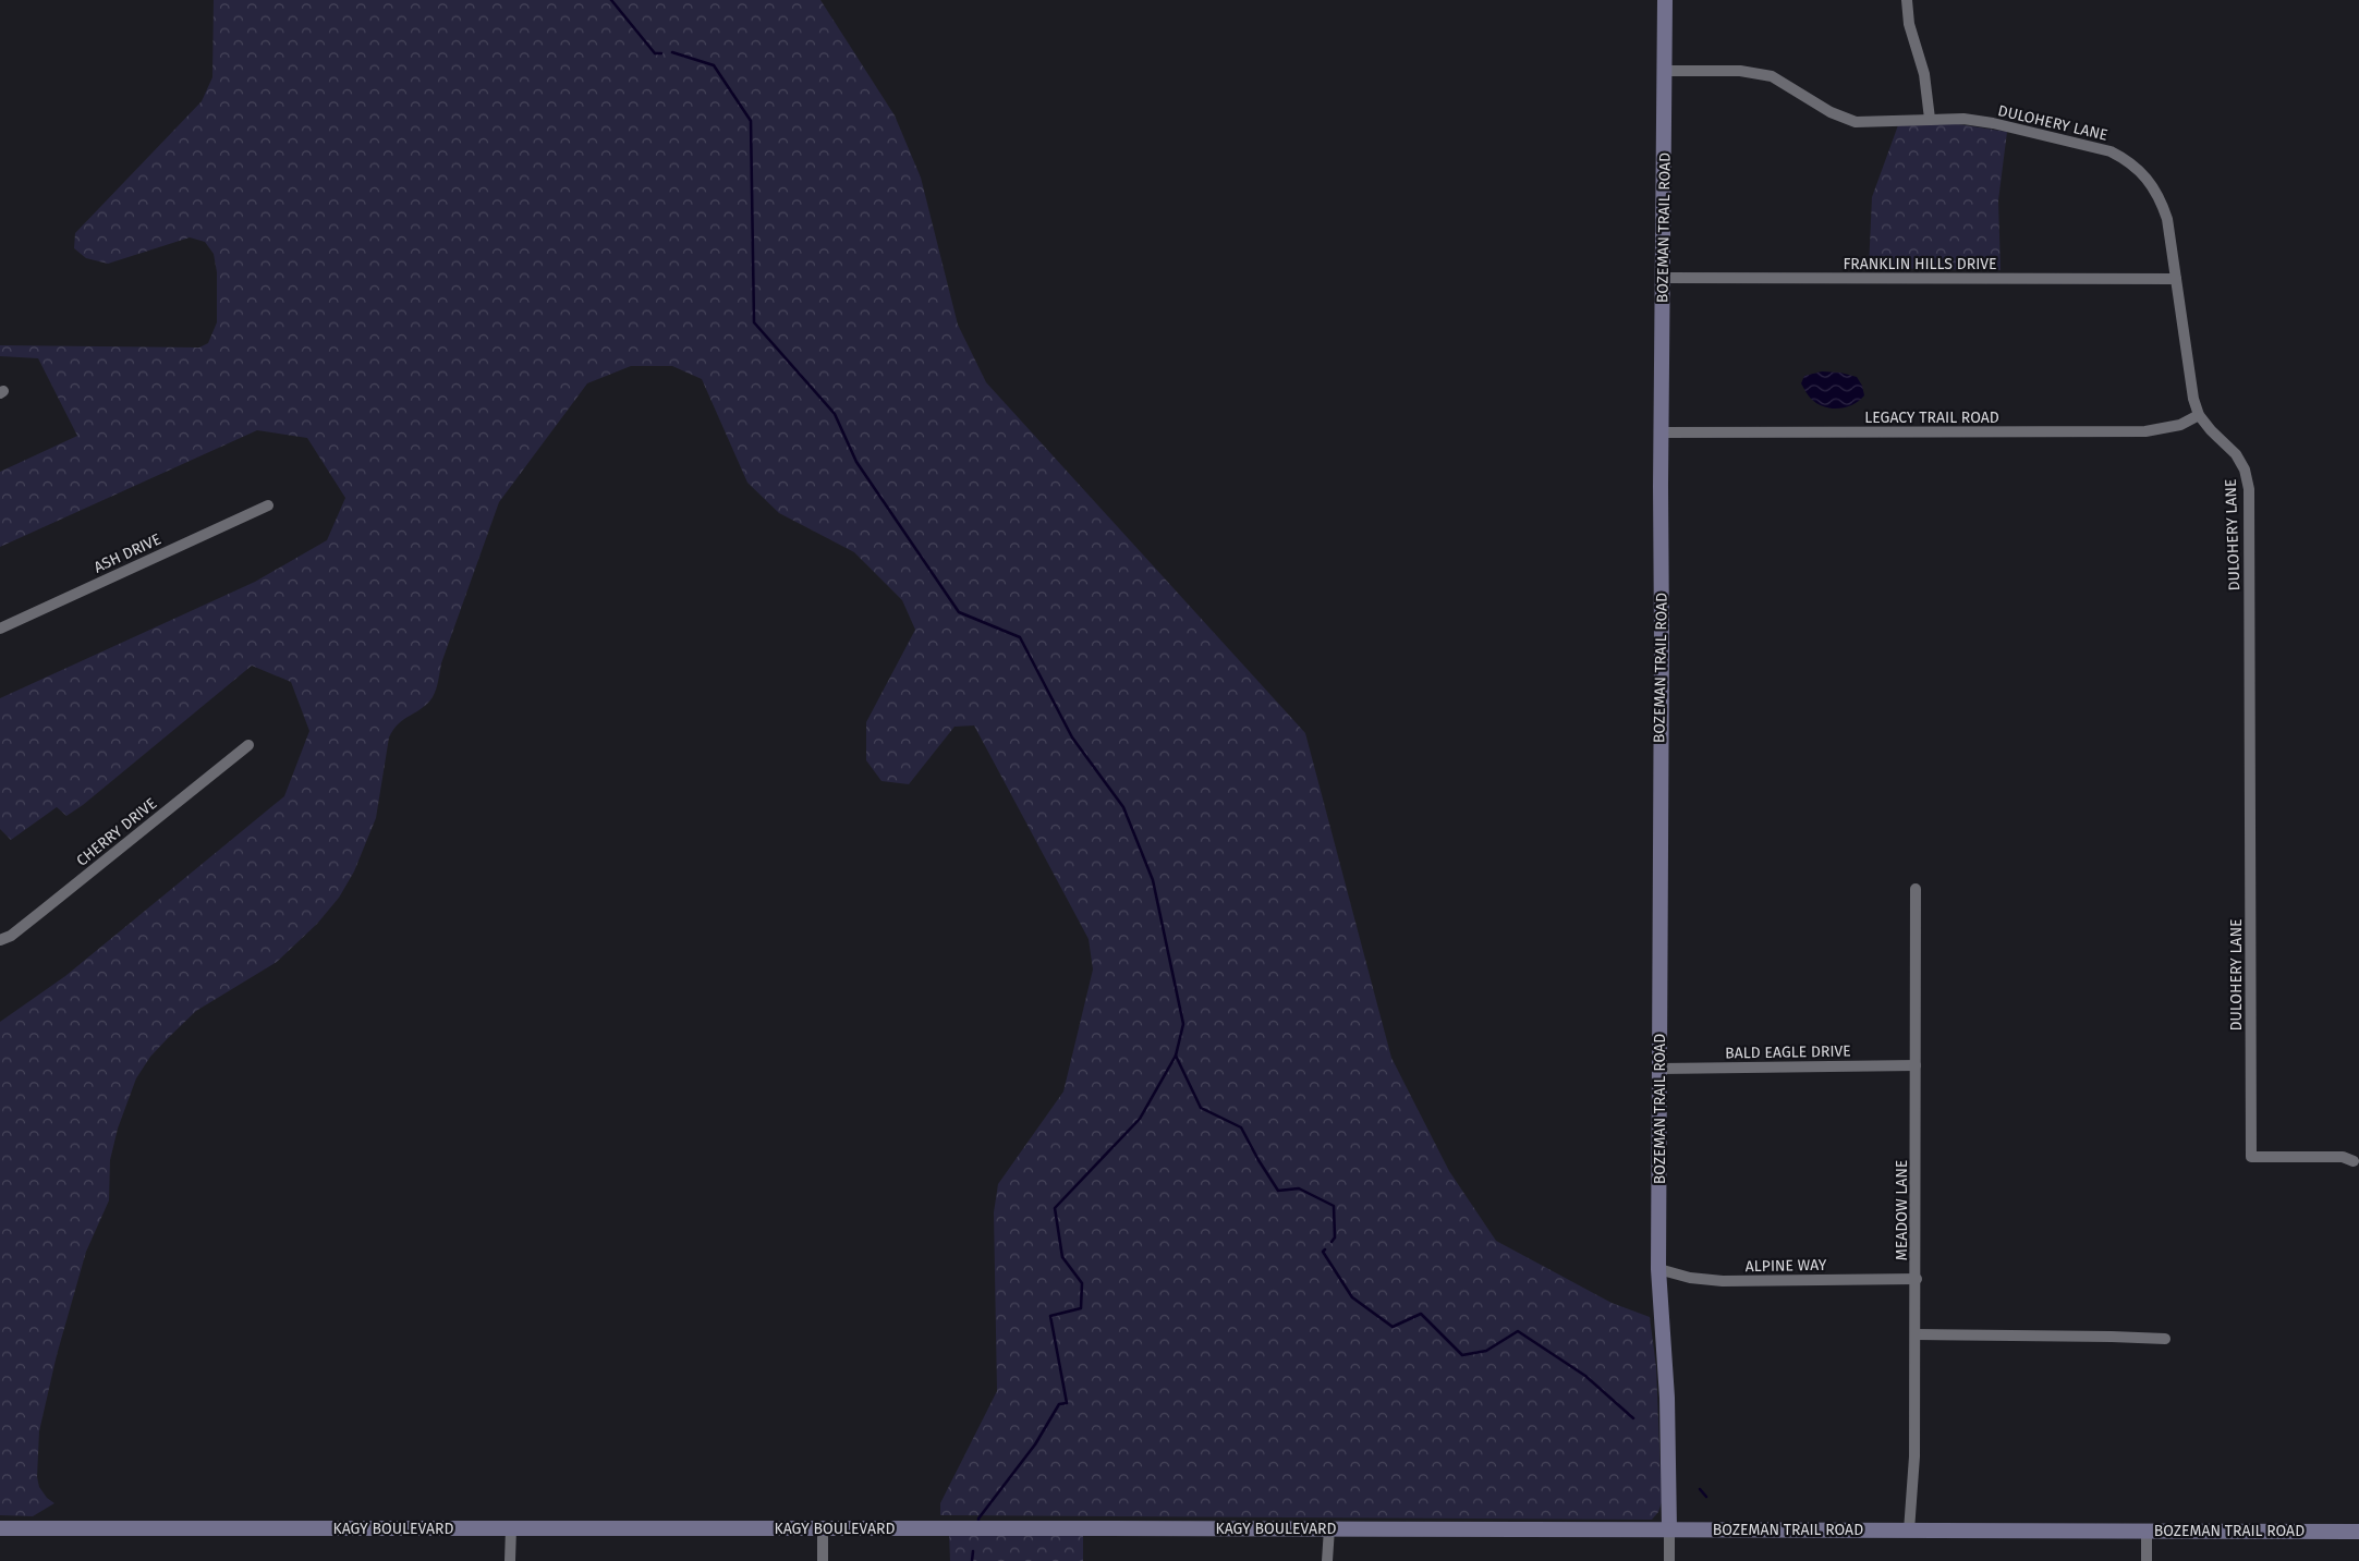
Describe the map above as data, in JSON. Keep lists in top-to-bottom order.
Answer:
{
  "streets": {
    "main road": ["BOZEMAN TRAIL ROAD", "KAGY BOULEVARD"],
    "street": [
      "DULOHERY LANE",
      "FRANKLIN HILLS DRIVE",
      "LEGACY TRAIL ROAD",
      "ASH DRIVE",
      "CHERRY DRIVE",
      "BALD EAGLE DRIVE",
      "MEADOW LANE",
      "ALPINE WAY"
    ]
  },
  "crossings": [
    ["DULOHERY LANE", "BOZEMAN TRAIL ROAD"],
    ["DULOHERY LANE", "FRANKLIN HILLS DRIVE"],
    ["DULOHERY LANE", "LEGACY TRAIL ROAD"],
    ["BOZEMAN TRAIL ROAD", "FRANKLIN HILLS DRIVE"],
    ["BOZEMAN TRAIL ROAD", "LEGACY TRAIL ROAD"],
    ["BOZEMAN TRAIL ROAD", "BALD EAGLE DRIVE"],
    ["BOZEMAN TRAIL ROAD", "MEADOW LANE"],
    ["BOZEMAN TRAIL ROAD", "ALPINE WAY"],
    ["BOZEMAN TRAIL ROAD", "KAGY BOULEVARD"],
    ["BALD EAGLE DRIVE", "MEADOW LANE"],
    ["MEADOW LANE", "ALPINE WAY"]
  ]
}
